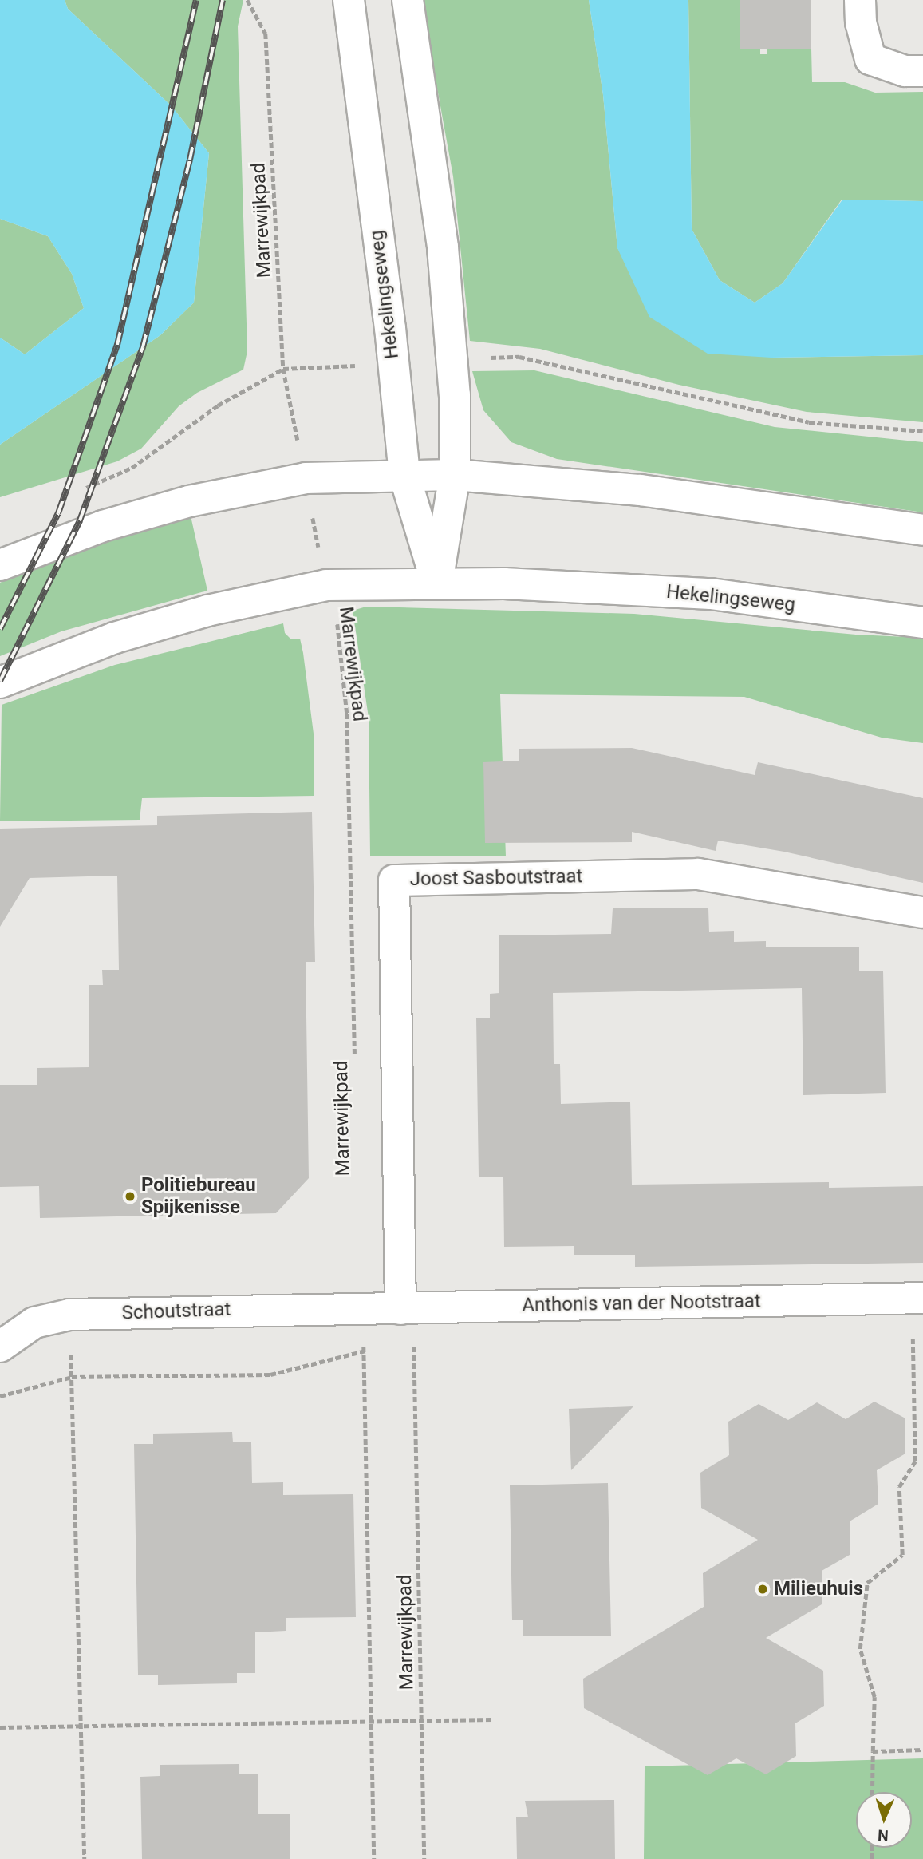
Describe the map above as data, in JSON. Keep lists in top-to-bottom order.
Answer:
{
  "streets": {
    "street": [
      "Hekelingseweg",
      "Joost Sasboutstraat",
      "Anthonis van der Nootstraat",
      "Schoutstraat"
    ],
    "path": ["Marrewijkpad"]
  },
  "crossings": [
    ["Joost Sasboutstraat", "Anthonis van der Nootstraat"],
    ["Anthonis van der Nootstraat", "Schoutstraat"]
  ],
  "places": ["Politiebureau Spijkenisse", "Milieuhuis"],
  "north": "bottom"
}
